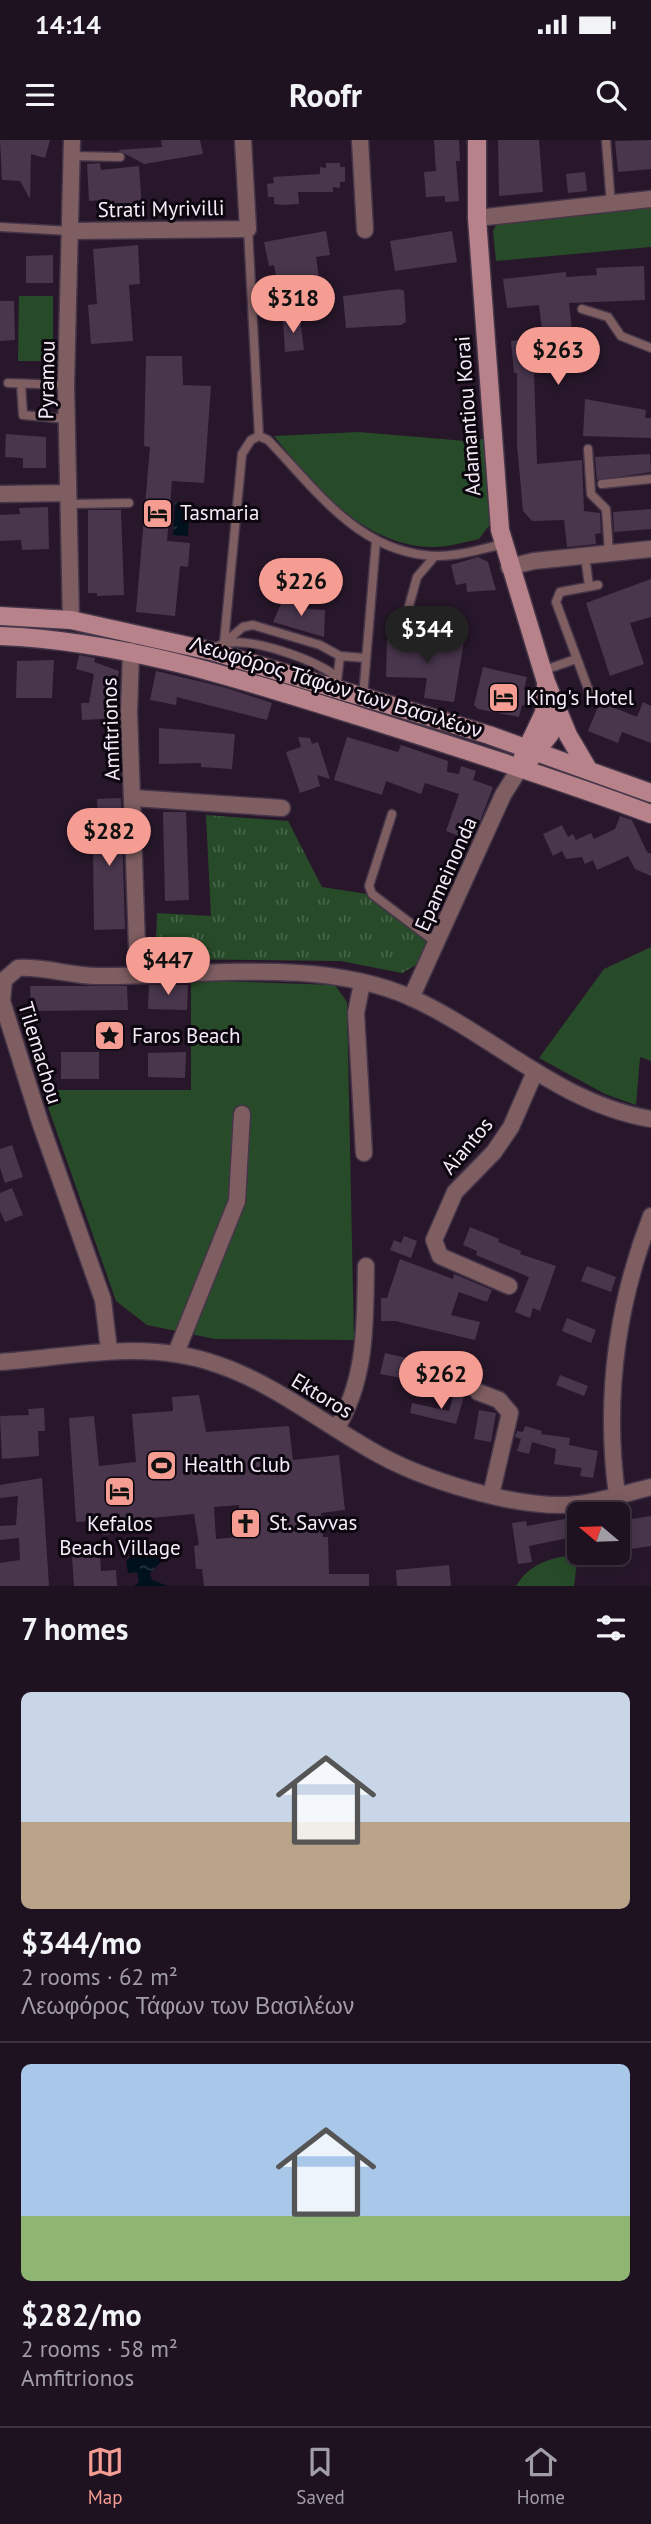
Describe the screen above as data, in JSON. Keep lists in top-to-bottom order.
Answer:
{
  "streets": {
    "main road": ["Adamantiou Korai", "Λεωφόρος Τάφων των Βασιλέων"],
    "street": [
      "Strati Myrivilli",
      "Pyramou",
      "Amfitrionos",
      "Epameinonda",
      "Tilemachou",
      "Aiantos",
      "Ektoros"
    ]
  },
  "crossings": [
    ["Strati Myrivilli", "Pyramou"],
    ["Pyramou", "Λεωφόρος Τάφων των Βασιλέων"],
    ["Adamantiou Korai", "Λεωφόρος Τάφων των Βασιλέων"],
    ["Adamantiou Korai", "Epameinonda"],
    ["Λεωφόρος Τάφων των Βασιλέων", "Amfitrionos"],
    ["Λεωφόρος Τάφων των Βασιλέων", "Epameinonda"],
    ["Amfitrionos", "Tilemachou"],
    ["Epameinonda", "Tilemachou"],
    ["Tilemachou", "Aiantos"],
    ["Tilemachou", "Ektoros"]
  ],
  "places": {
    "hotel": ["Tasmaria", "King's Hotel", "Kefalos Beach Village"],
    "place": ["Faros Beach"],
    "sports": ["Health Club"],
    "church": ["St. Savvas"]
  },
  "north": "left",
  "page": {
    "status": "14:14",
    "header": "Roofr",
    "price": [
      "$318",
      "$263",
      "$226",
      "$344",
      "$282",
      "$447",
      "$262"
    ],
    "heading": "7 homes",
    "list": [
      {
        "name": "$344/mo",
        "note": "2 rooms · 62 m² · Λεωφόρος Τάφων των Βασιλέων"
      },
      {
        "name": "$282/mo",
        "note": "2 rooms · 58 m² · Amfitrionos"
      }
    ],
    "tabs": ["Map", "Saved", "Home"]
  }
}
